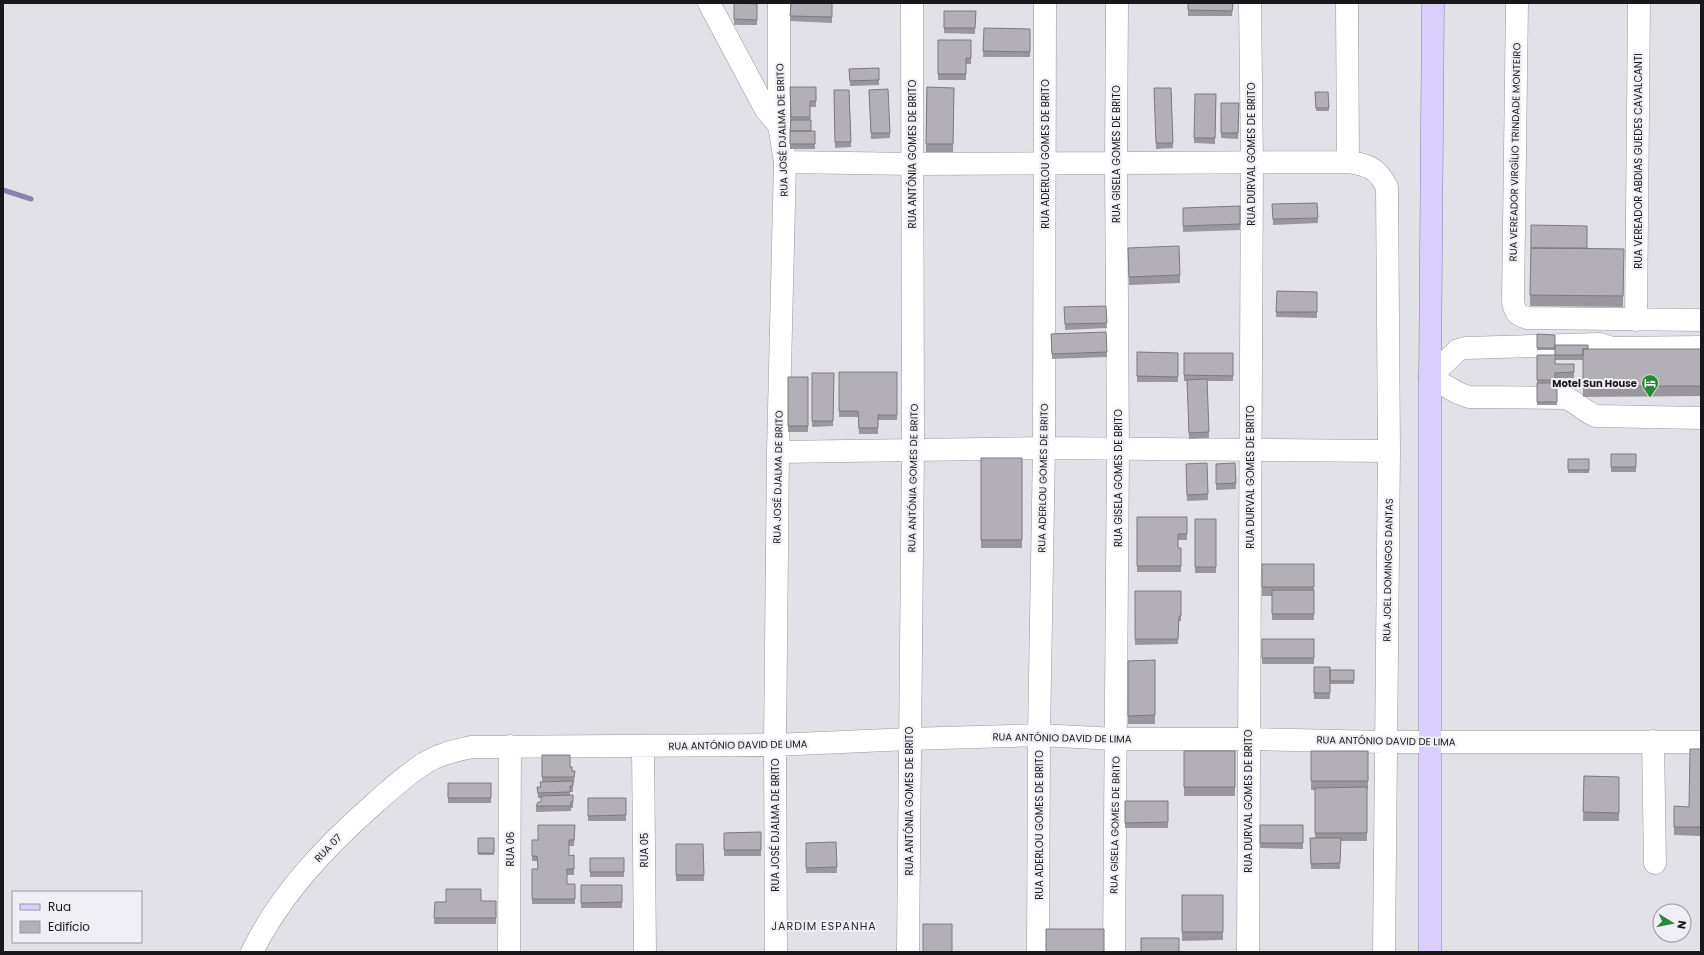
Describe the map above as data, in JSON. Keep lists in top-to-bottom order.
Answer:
{
  "streets": {
    "street": [
      "RUA JOSÉ DJALMA DE BRITO",
      "RUA VEREADOR VIRGÍLIO TRINDADE MONTEIRO",
      "RUA ANTÓNIA GOMES DE BRITO",
      "RUA ADERLOU GOMES DE BRITO",
      "RUA GISELA GOMES DE BRITO",
      "RUA DURVAL GOMES DE BRITO",
      "RUA VEREADOR ABDIAS GUEDES CAVALCANTI",
      "RUA JOEL DOMINGOS DANTAS",
      "RUA ANTÓNIO DAVID DE LIMA",
      "RUA 07",
      "RUA 06",
      "RUA 05"
    ]
  },
  "crossings": [
    ["RUA JOSÉ DJALMA DE BRITO", "RUA ANTÓNIO DAVID DE LIMA"],
    ["RUA VEREADOR VIRGÍLIO TRINDADE MONTEIRO", "RUA VEREADOR ABDIAS GUEDES CAVALCANTI"],
    ["RUA ANTÓNIA GOMES DE BRITO", "RUA ANTÓNIO DAVID DE LIMA"],
    ["RUA ADERLOU GOMES DE BRITO", "RUA ANTÓNIO DAVID DE LIMA"],
    ["RUA GISELA GOMES DE BRITO", "RUA ANTÓNIO DAVID DE LIMA"],
    ["RUA DURVAL GOMES DE BRITO", "RUA ANTÓNIO DAVID DE LIMA"],
    ["RUA JOEL DOMINGOS DANTAS", "RUA ANTÓNIO DAVID DE LIMA"],
    ["RUA ANTÓNIO DAVID DE LIMA", "RUA 07"],
    ["RUA ANTÓNIO DAVID DE LIMA", "RUA 06"],
    ["RUA ANTÓNIO DAVID DE LIMA", "RUA 05"]
  ],
  "districts": ["JARDIM ESPANHA"],
  "places": {
    "hotel": ["Motel Sun House"]
  },
  "legend": ["Rua", "Edifício"],
  "north": "right"
}
